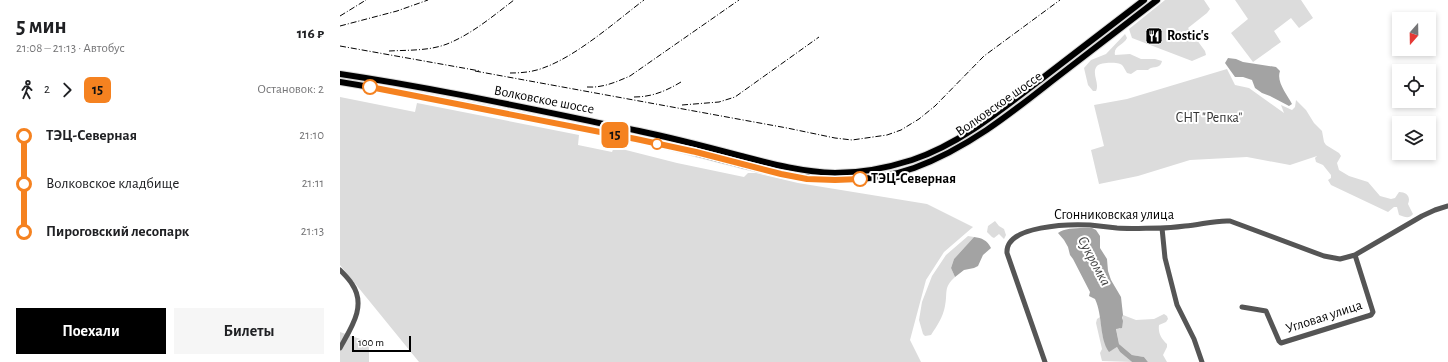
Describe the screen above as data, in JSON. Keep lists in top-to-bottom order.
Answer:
{
  "streets": {
    "main road": ["Волковское шоссе"],
    "street": ["Сгонниковская улица", "Угловая улица"]
  },
  "crossings": [
    ["Сгонниковская улица", "Угловая улица"]
  ],
  "water": ["Сукромка"],
  "parks": ["СНТ \"Репка\""],
  "places": {
    "restaurant": ["Rostic's"],
    "other": ["ТЭЦ-Северная"]
  },
  "lines": ["bus line 15"],
  "scale_bar": "100 m",
  "north": "bottom",
  "page": {
    "heading": ["5 мин", "21:08 – 21:13 · Автобус", "116 ₽"],
    "on_map": "15",
    "legs": ["2", "15", "Остановок: 2"],
    "list": [
      {
        "name": "ТЭЦ-Северная",
        "value": "21:10"
      },
      {
        "name": "Волковское кладбище",
        "value": "21:11"
      },
      {
        "name": "Пироговский лесопарк",
        "value": "21:13"
      }
    ],
    "buttons": ["Поехали", "Билеты"],
    "scale": "100 m"
  }
}
